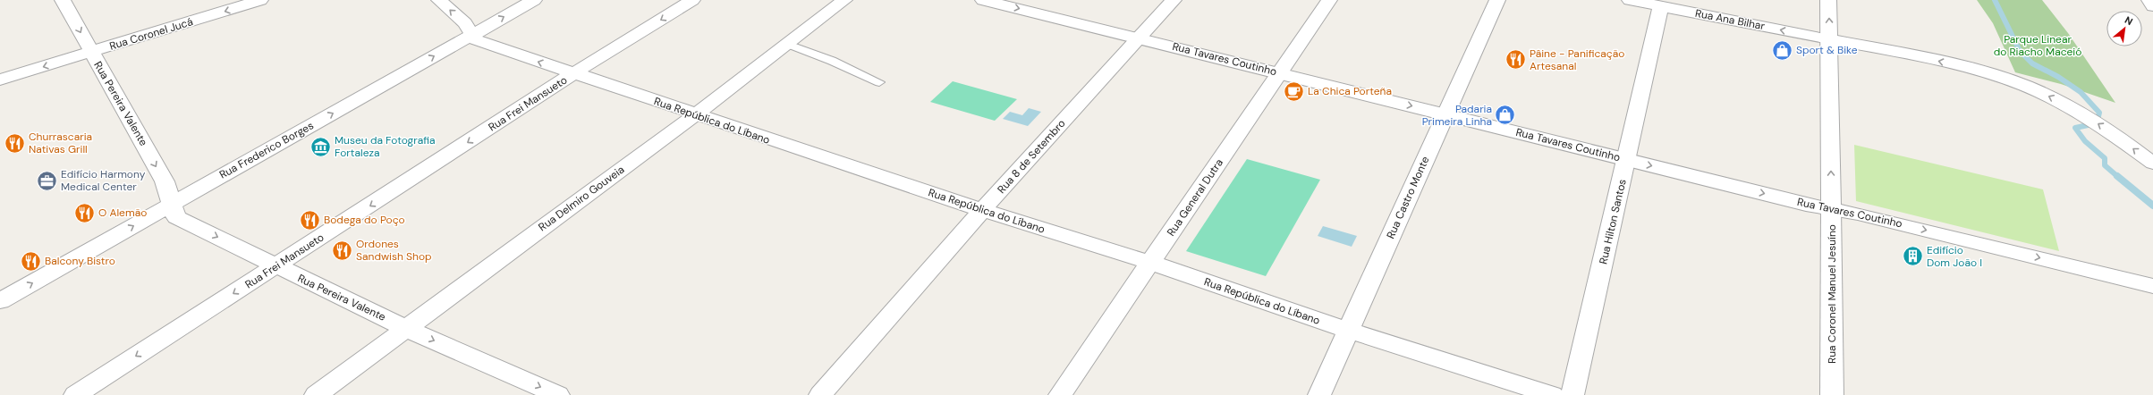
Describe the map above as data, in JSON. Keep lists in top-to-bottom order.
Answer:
{
  "streets": {
    "street": [
      "Rua Ana Bilhar",
      "Rua Coronel Jucá",
      "Rua Tavares Coutinho",
      "Rua Pereira Valente",
      "Rua Frei Mansueto",
      "Rua República do Líbano",
      "Rua Frederico Borges",
      "Rua 8 de Setembro",
      "Rua General Dutra",
      "Rua Castro Monte",
      "Rua Delmiro Gouveia",
      "Rua Hilton Santos",
      "Rua Coronel Manuel Jesuíno"
    ]
  },
  "crossings": [
    ["Rua Ana Bilhar", "Rua Hilton Santos"],
    ["Rua Ana Bilhar", "Rua Coronel Manuel Jesuíno"],
    ["Rua Coronel Jucá", "Rua Pereira Valente"],
    ["Rua Tavares Coutinho", "Rua 8 de Setembro"],
    ["Rua Tavares Coutinho", "Rua General Dutra"],
    ["Rua Tavares Coutinho", "Rua Castro Monte"],
    ["Rua Tavares Coutinho", "Rua Hilton Santos"],
    ["Rua Tavares Coutinho", "Rua Coronel Manuel Jesuíno"],
    ["Rua Pereira Valente", "Rua Frei Mansueto"],
    ["Rua Pereira Valente", "Rua Frederico Borges"],
    ["Rua Pereira Valente", "Rua Delmiro Gouveia"],
    ["Rua Frei Mansueto", "Rua República do Líbano"],
    ["Rua República do Líbano", "Rua Frederico Borges"],
    ["Rua República do Líbano", "Rua 8 de Setembro"],
    ["Rua República do Líbano", "Rua General Dutra"],
    ["Rua República do Líbano", "Rua Castro Monte"],
    ["Rua República do Líbano", "Rua Delmiro Gouveia"]
  ],
  "one_way": [
    "Rua Ana Bilhar",
    "Rua Coronel Jucá",
    "Rua Tavares Coutinho",
    "Rua Pereira Valente",
    "Rua Frei Mansueto",
    "Rua Frederico Borges",
    "Rua Coronel Manuel Jesuíno"
  ],
  "parks": ["Parque Linear do Riacho Maceió"],
  "places": {
    "shop": ["Sport & Bike", "Padaria Primeira Linha"],
    "restaurant": [
      "Pâine - Panificação Artesanal",
      "Churrascaria Nativas Grill",
      "O Alemão",
      "Bodega do Poço",
      "Ordones Sandwish Shop",
      "Balcony Bistro"
    ],
    "cafe": ["La Chica Porteña"],
    "museum": ["Museu da Fotografia Fortaleza"],
    "office": ["Edifício Harmony Medical Center"],
    "building": ["Edifício Dom João I"]
  },
  "north": "top right"
}
